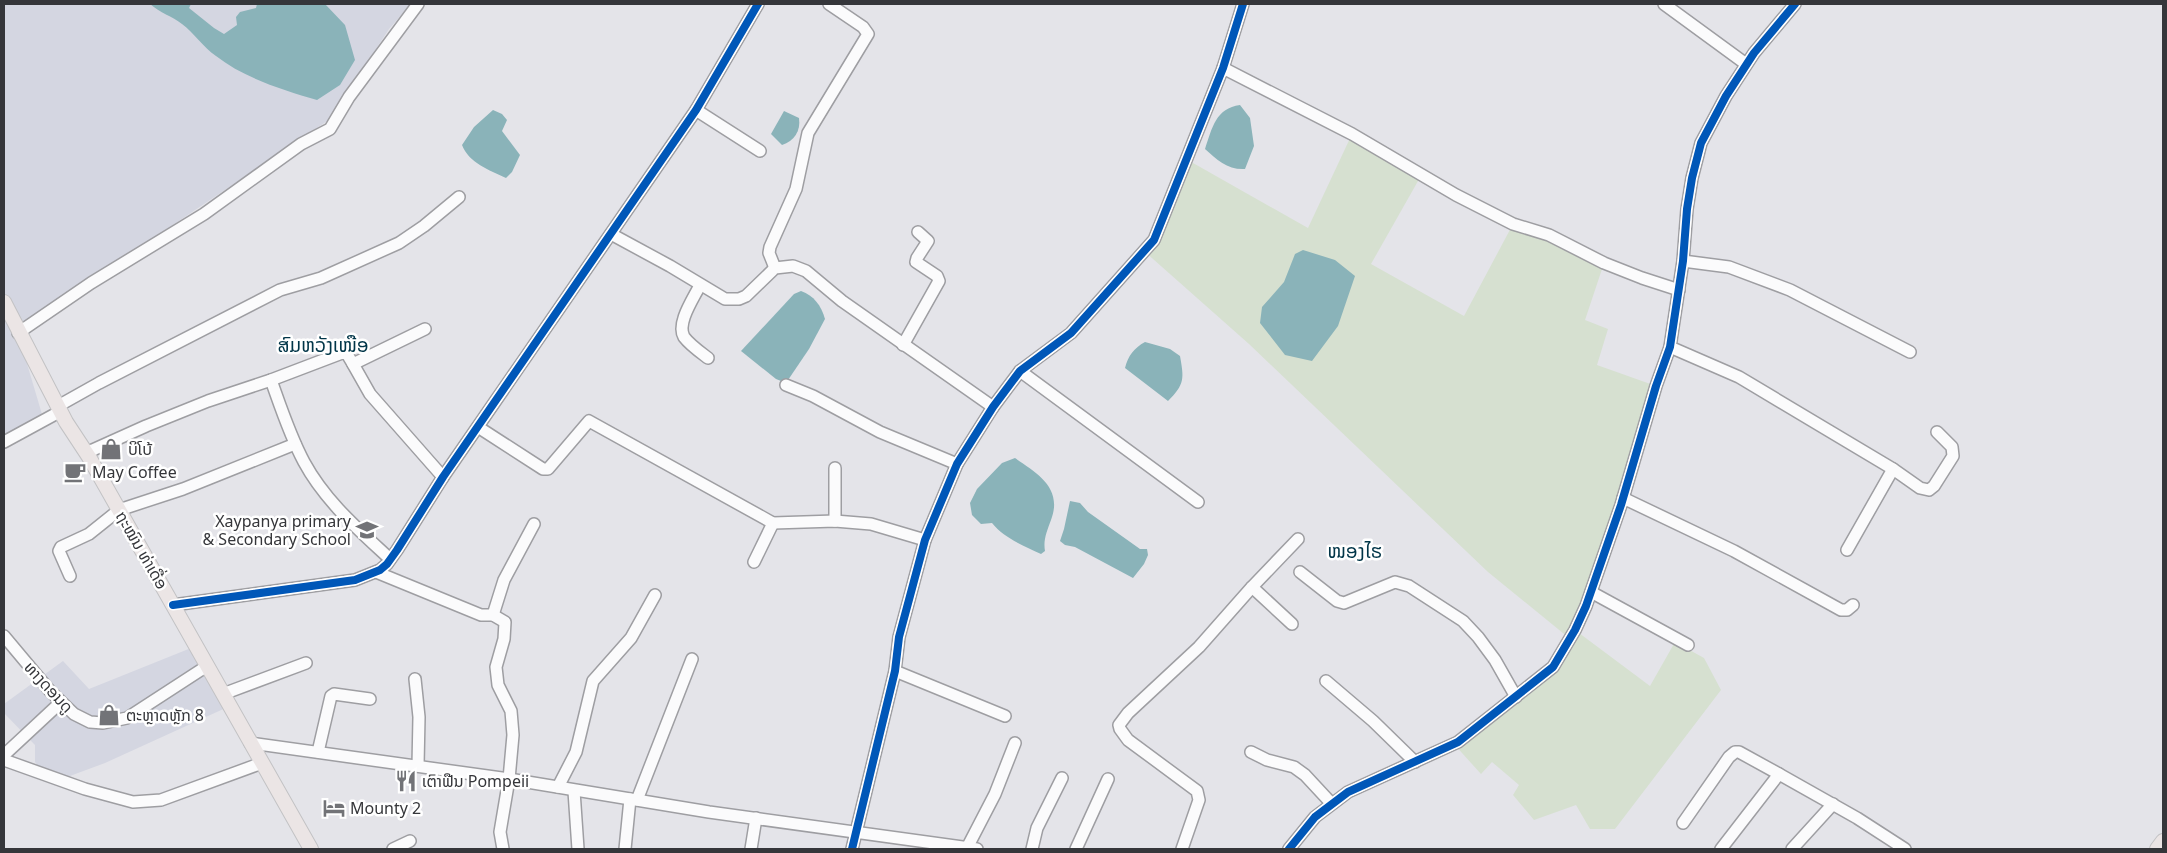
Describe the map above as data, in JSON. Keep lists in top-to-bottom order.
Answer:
{
  "streets": {
    "main road": ["ຖະໝົນ ທ່າເດື່ອ"],
    "street": ["ທາງດອນດູ"]
  },
  "crossings": [
    ["ຖະໝົນ ທ່າເດື່ອ", "ທາງດອນດູ"]
  ],
  "districts": ["ສົມຫວັງເໜືອ", "ໜອງໄຮ"],
  "places": {
    "shop": ["ບິໂບ້", "ຕະຫຼາດຫຼັກ 8"],
    "cafe": ["May Coffee"],
    "school or university": ["Xaypanya primary & Secondary School"],
    "restaurant": ["ເຕົາຟືນ Pompeii"],
    "hotel": ["Mounty 2"]
  }
}
